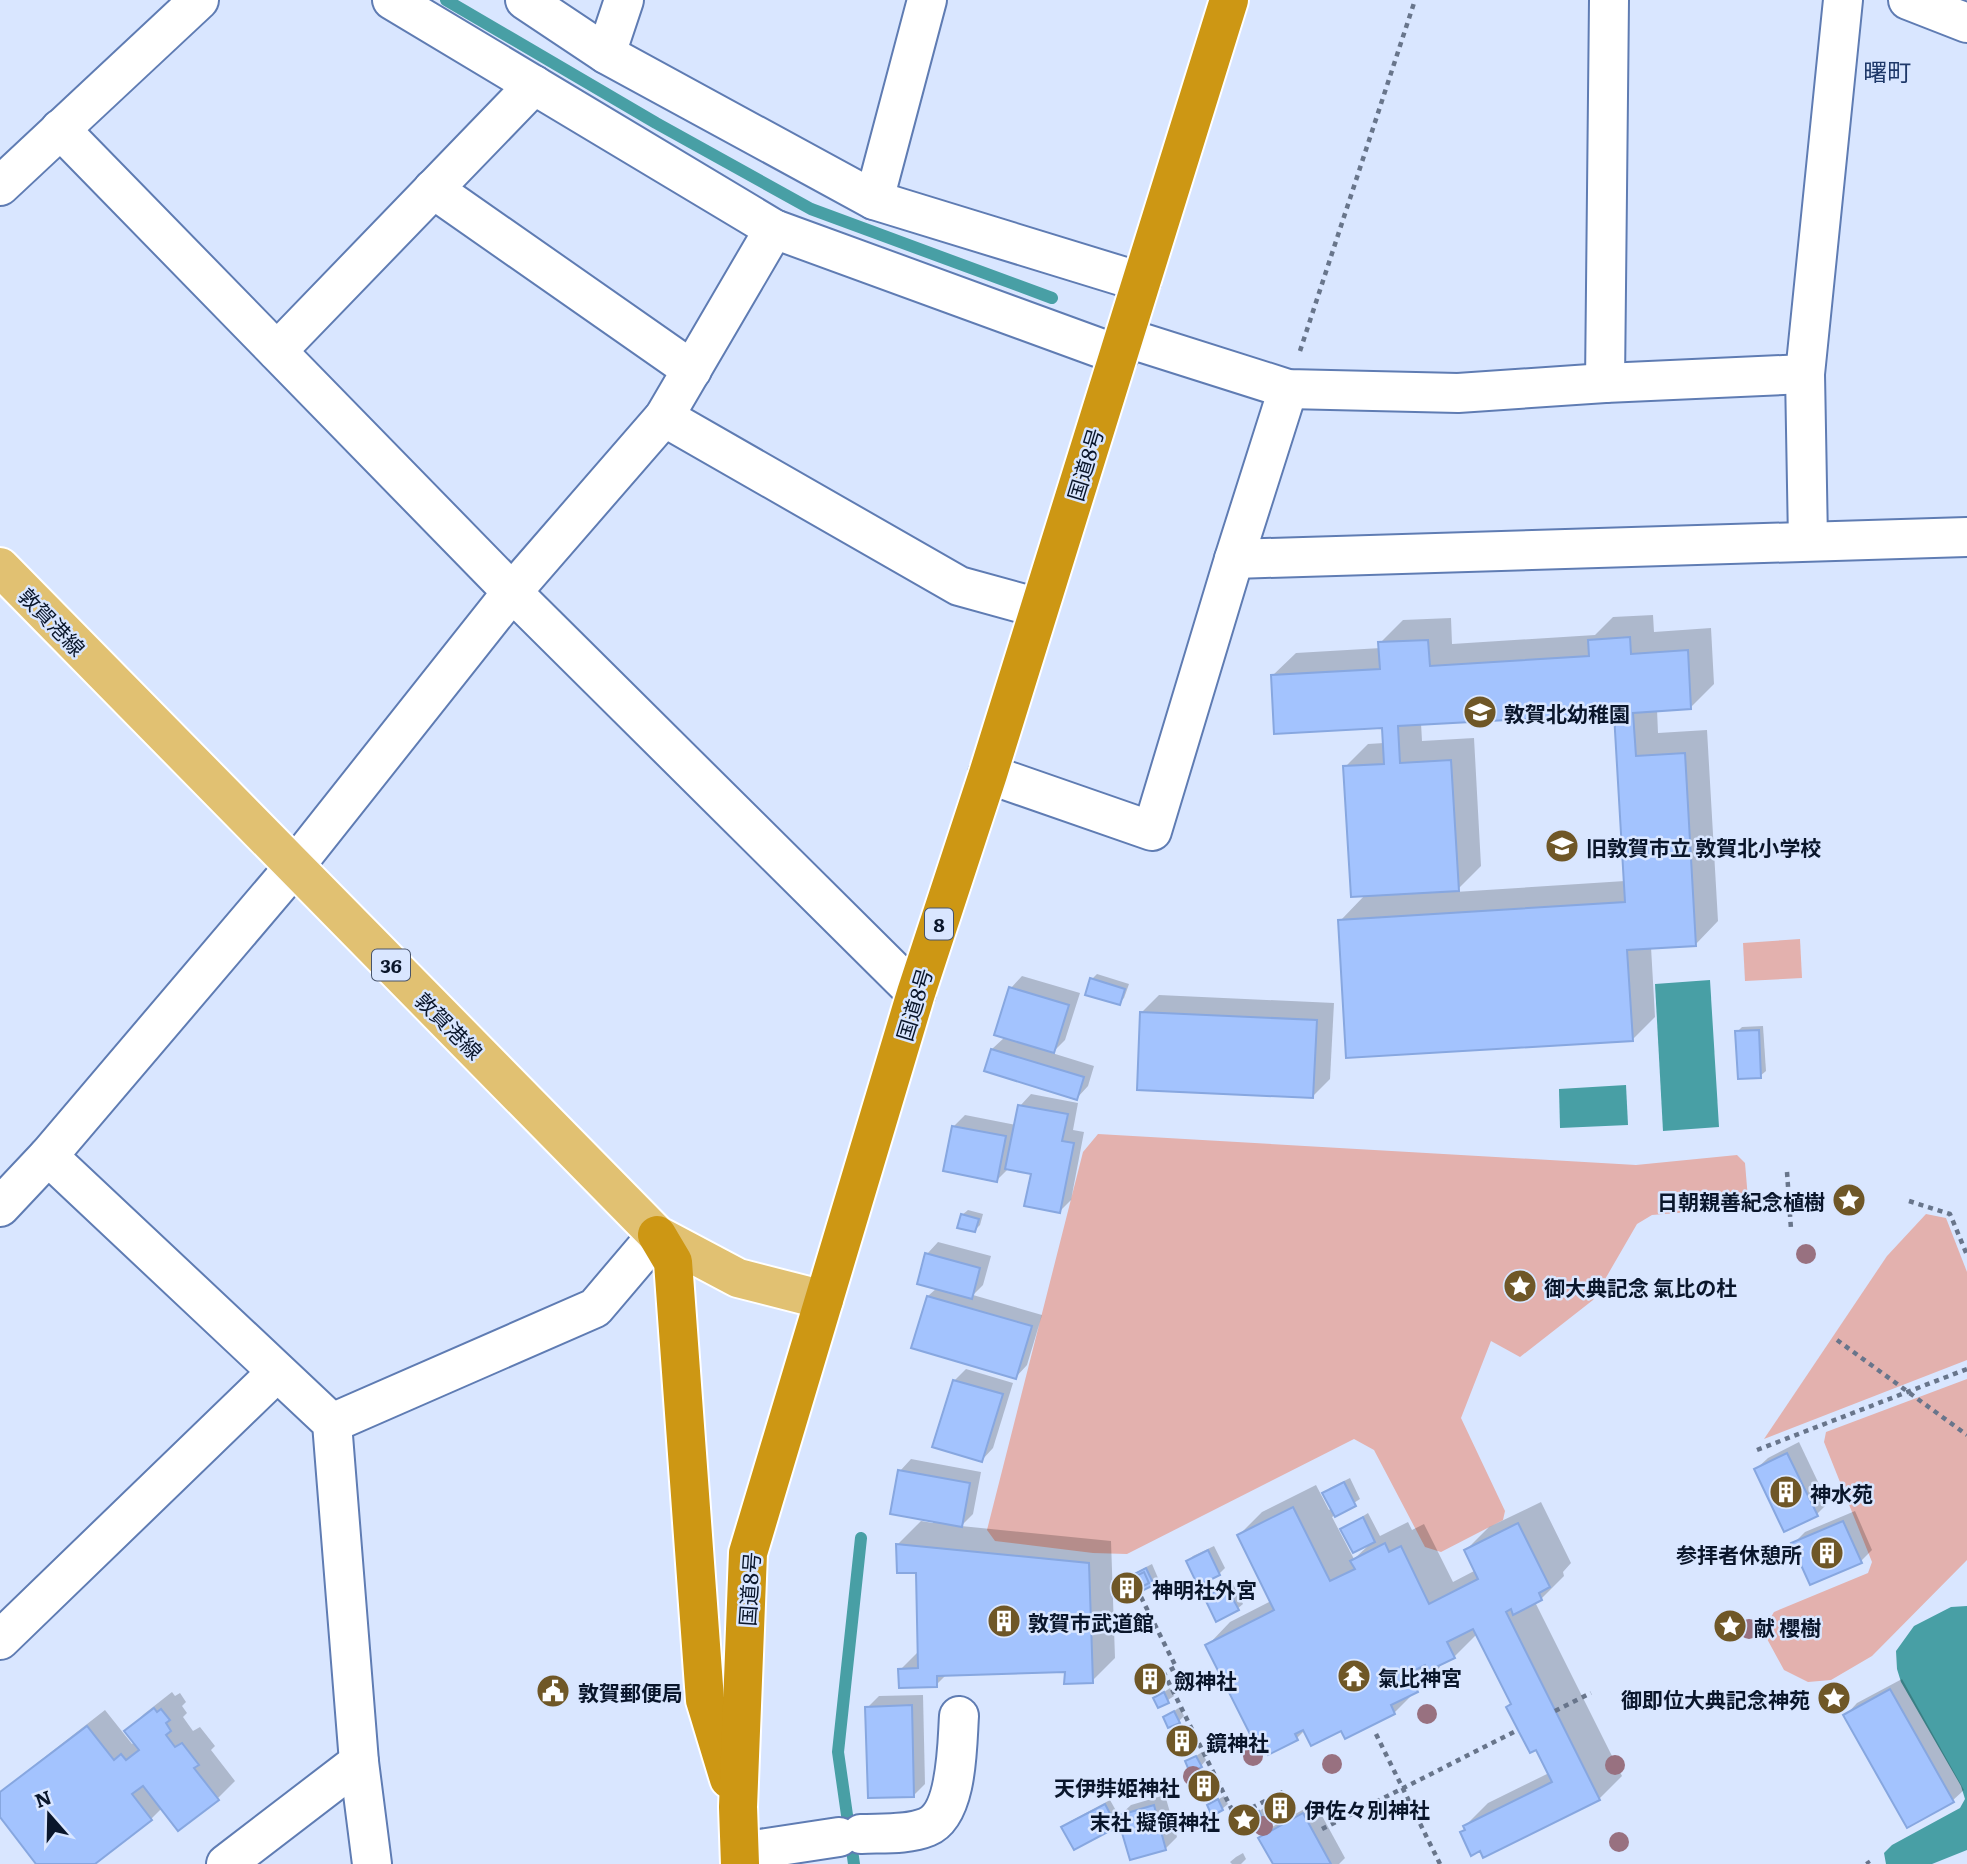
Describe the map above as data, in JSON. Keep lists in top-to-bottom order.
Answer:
{
  "streets": {
    "highway": ["国道8号", "8"],
    "main road": ["敦賀港線", "36"]
  },
  "crossings": [
    ["国道8号", "敦賀港線"]
  ],
  "districts": ["曙町"],
  "places": {
    "school or university": ["敦賀北幼稚園", "旧敦賀市立 敦賀北小学校"],
    "place": [
      "日朝親善紀念植樹",
      "御大典記念 氣比の杜",
      "献 櫻樹",
      "御即位大典記念神苑",
      "末社 擬領神社"
    ],
    "building": [
      "神水苑",
      "参拝者休憩所",
      "神明社外宮",
      "敦賀市武道館",
      "劔神社",
      "鏡神社",
      "天伊弉姫神社",
      "伊佐々別神社"
    ],
    "temple": ["氣比神宮"],
    "public building": ["敦賀郵便局"]
  },
  "north": "top"
}
